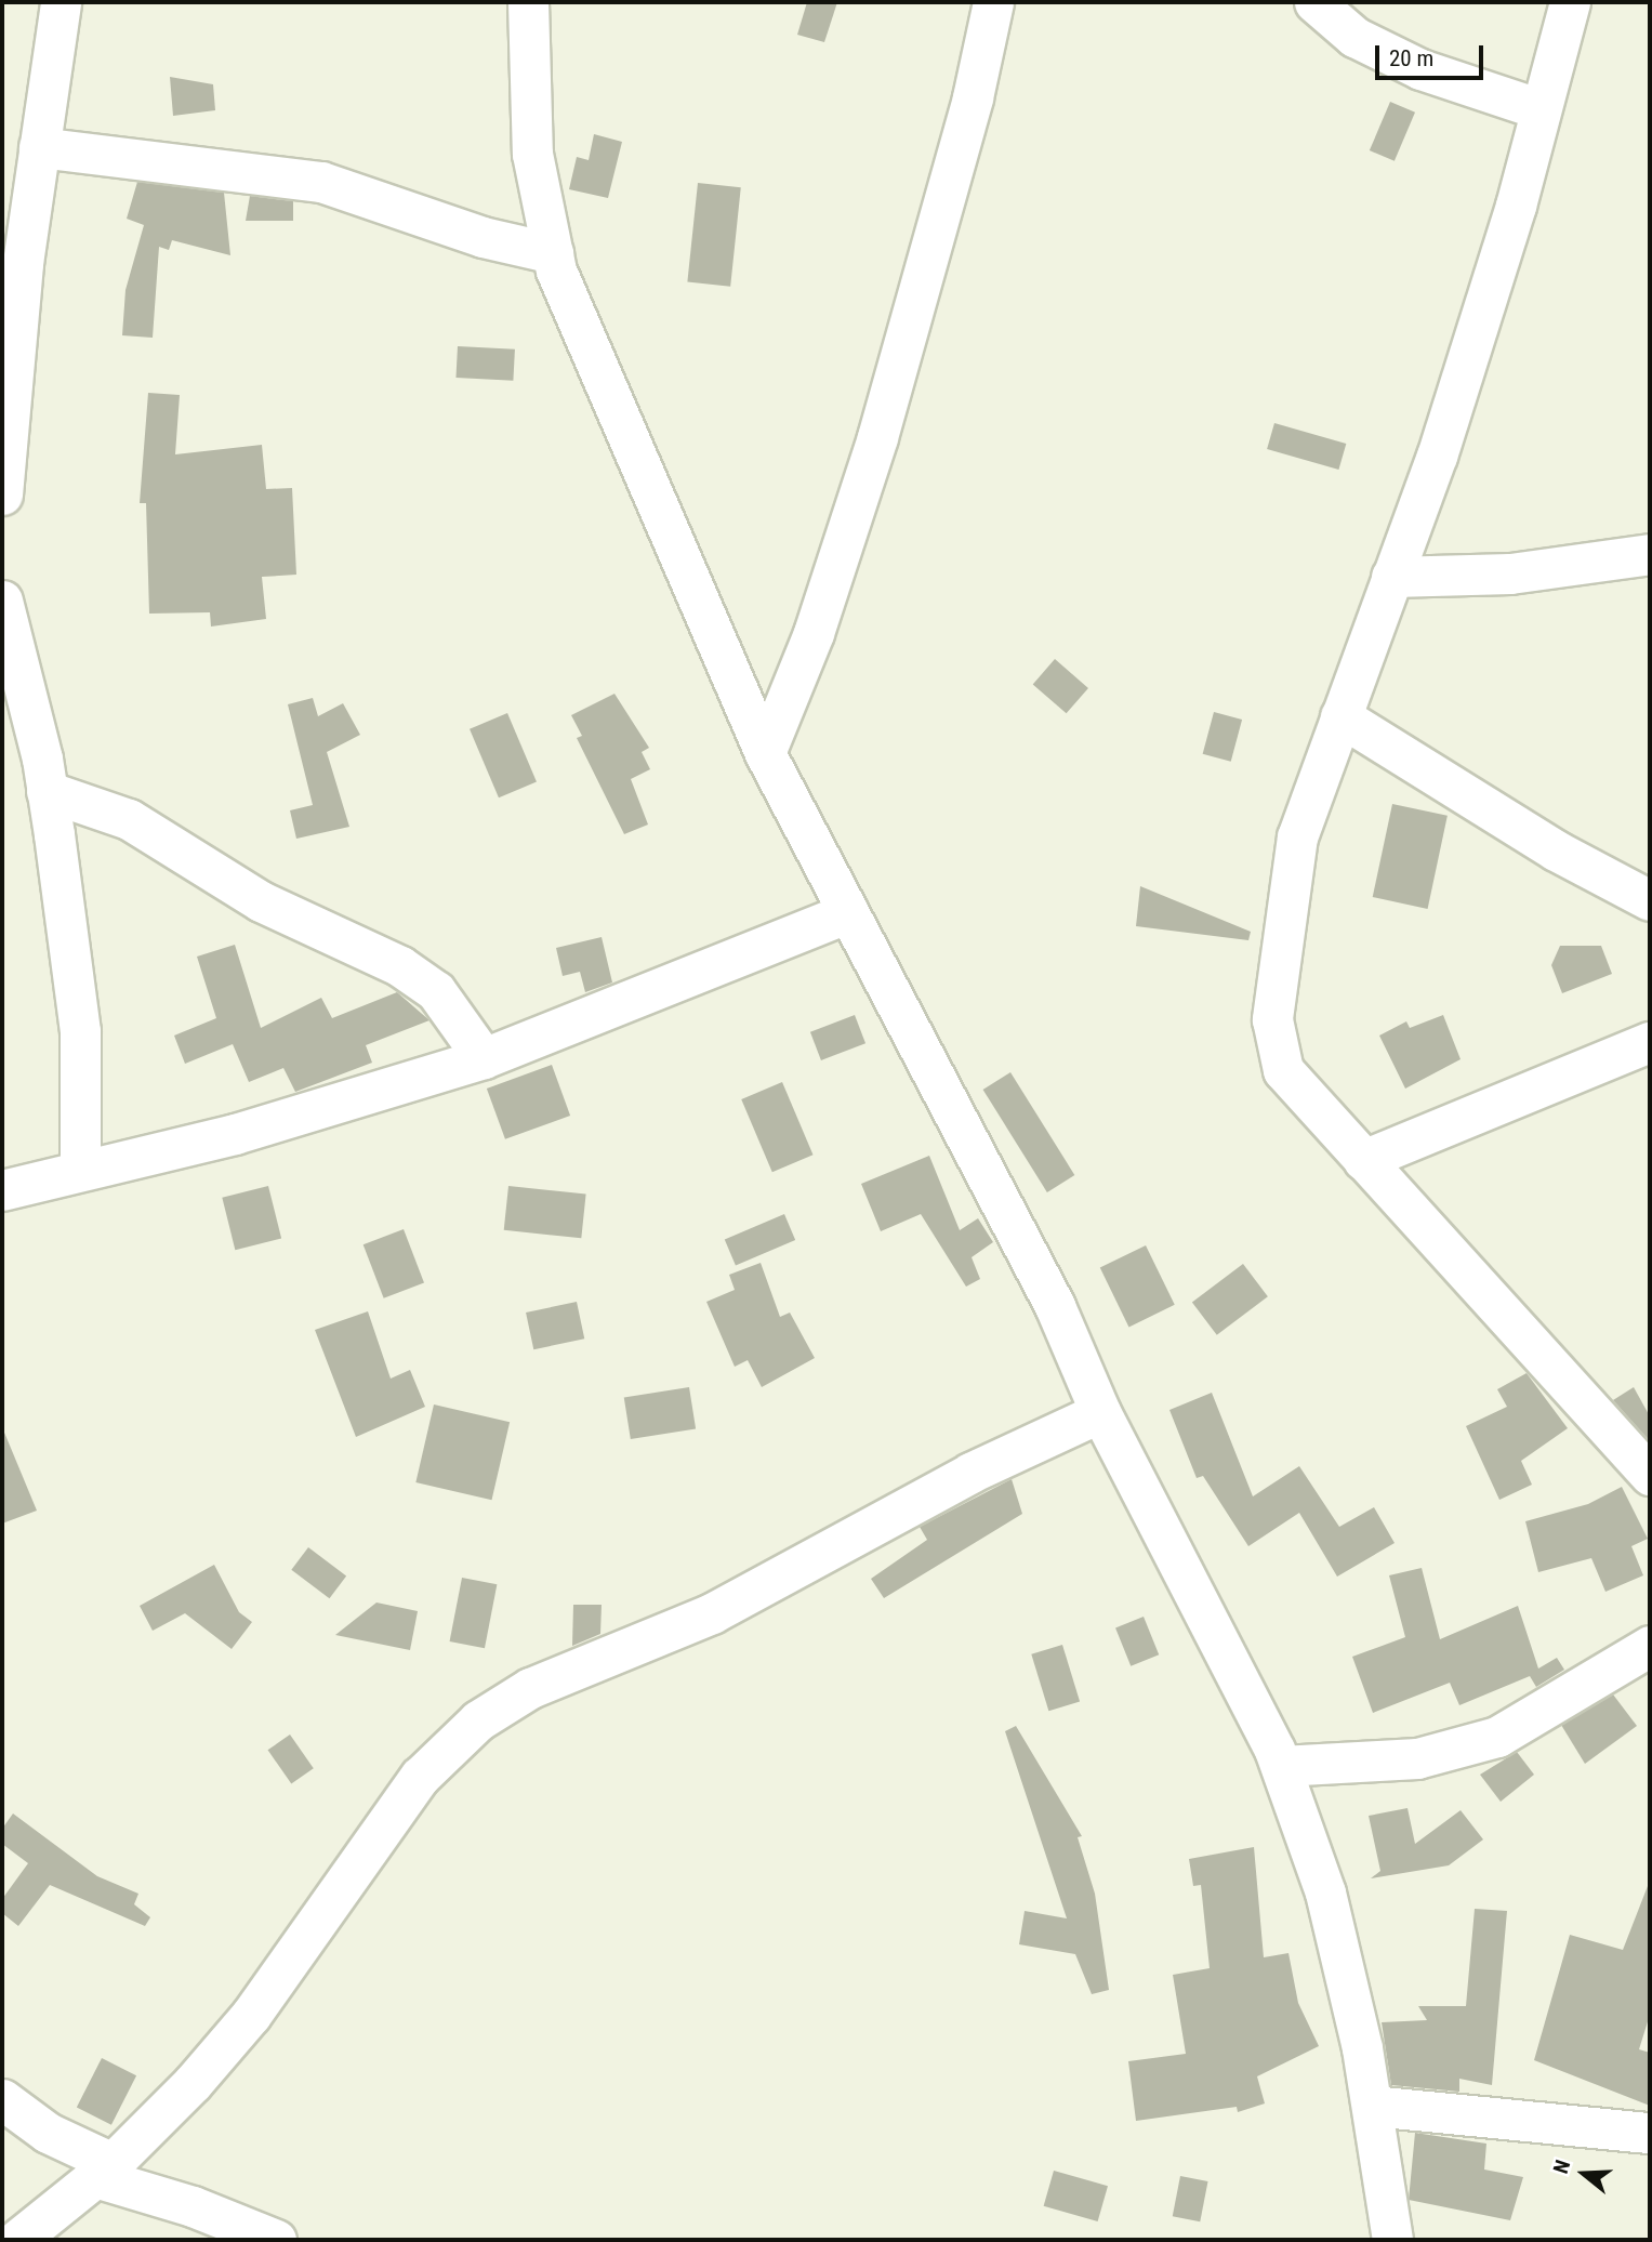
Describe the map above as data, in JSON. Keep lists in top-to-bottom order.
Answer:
{
  "scale_bar": "20 m",
  "north": "left"
}
